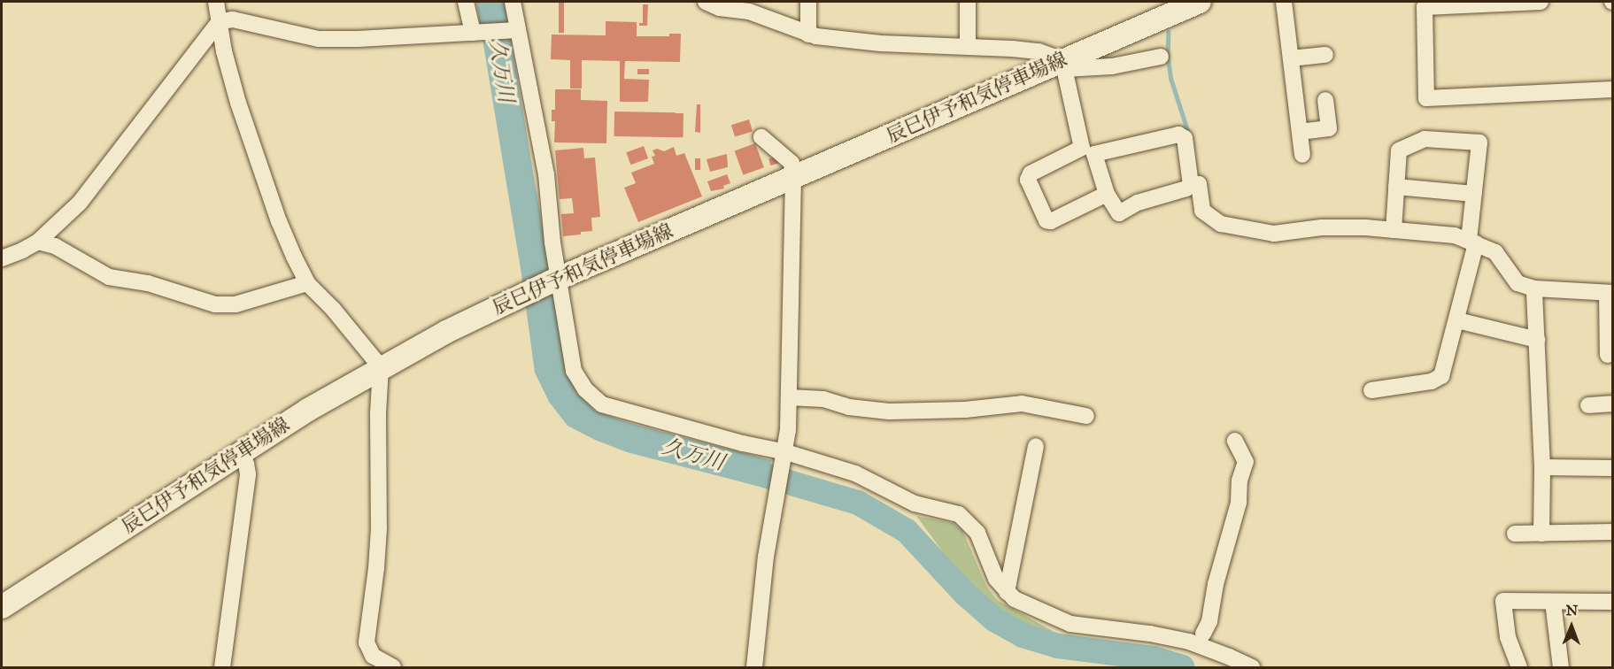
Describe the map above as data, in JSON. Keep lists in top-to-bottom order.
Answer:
{
  "streets": {
    "main road": ["辰巳伊予和気停車場線"]
  },
  "water": ["久万川"],
  "north": "top"
}
